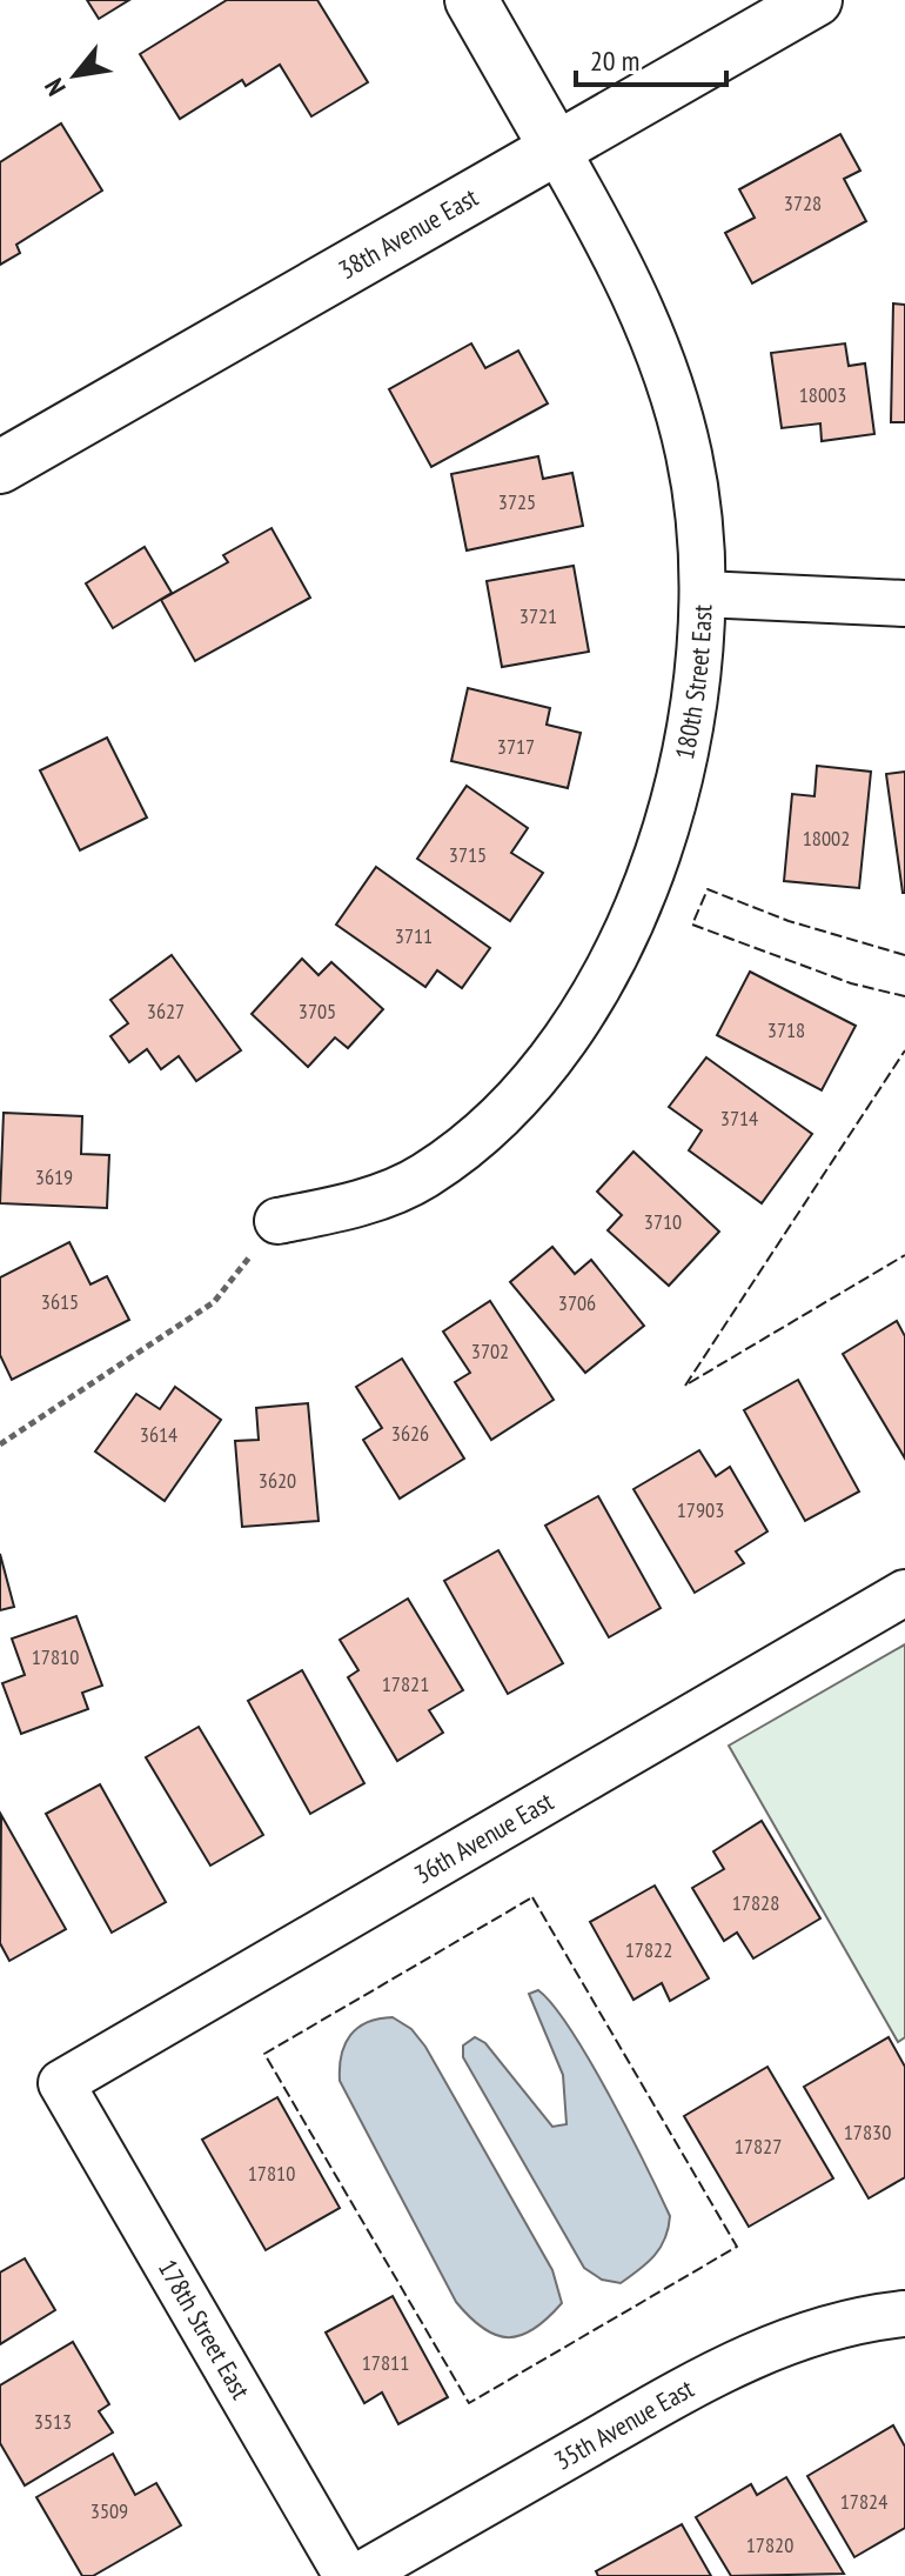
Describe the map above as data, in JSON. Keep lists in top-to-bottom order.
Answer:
{
  "streets": {
    "street": [
      "38th Avenue East",
      "180th Street East",
      "36th Avenue East",
      "178th Street East",
      "35th Avenue East"
    ]
  },
  "crossings": [
    ["38th Avenue East", "180th Street East"],
    ["36th Avenue East", "178th Street East"]
  ],
  "house_numbers": [
    "3728",
    "18003",
    "3725",
    "3721",
    "3717",
    "18002",
    "3715",
    "3711",
    "3627",
    "3705",
    "3718",
    "3714",
    "3619",
    "3710",
    "3615",
    "3706",
    "3702",
    "3626",
    "3614",
    "3620",
    "17903",
    "17810",
    "17821",
    "17828",
    "17822",
    "17830",
    "17827",
    "17810",
    "17811",
    "3513",
    "17824",
    "3509",
    "17820"
  ],
  "scale_bar": "20 m",
  "north": "bottom left"
}
